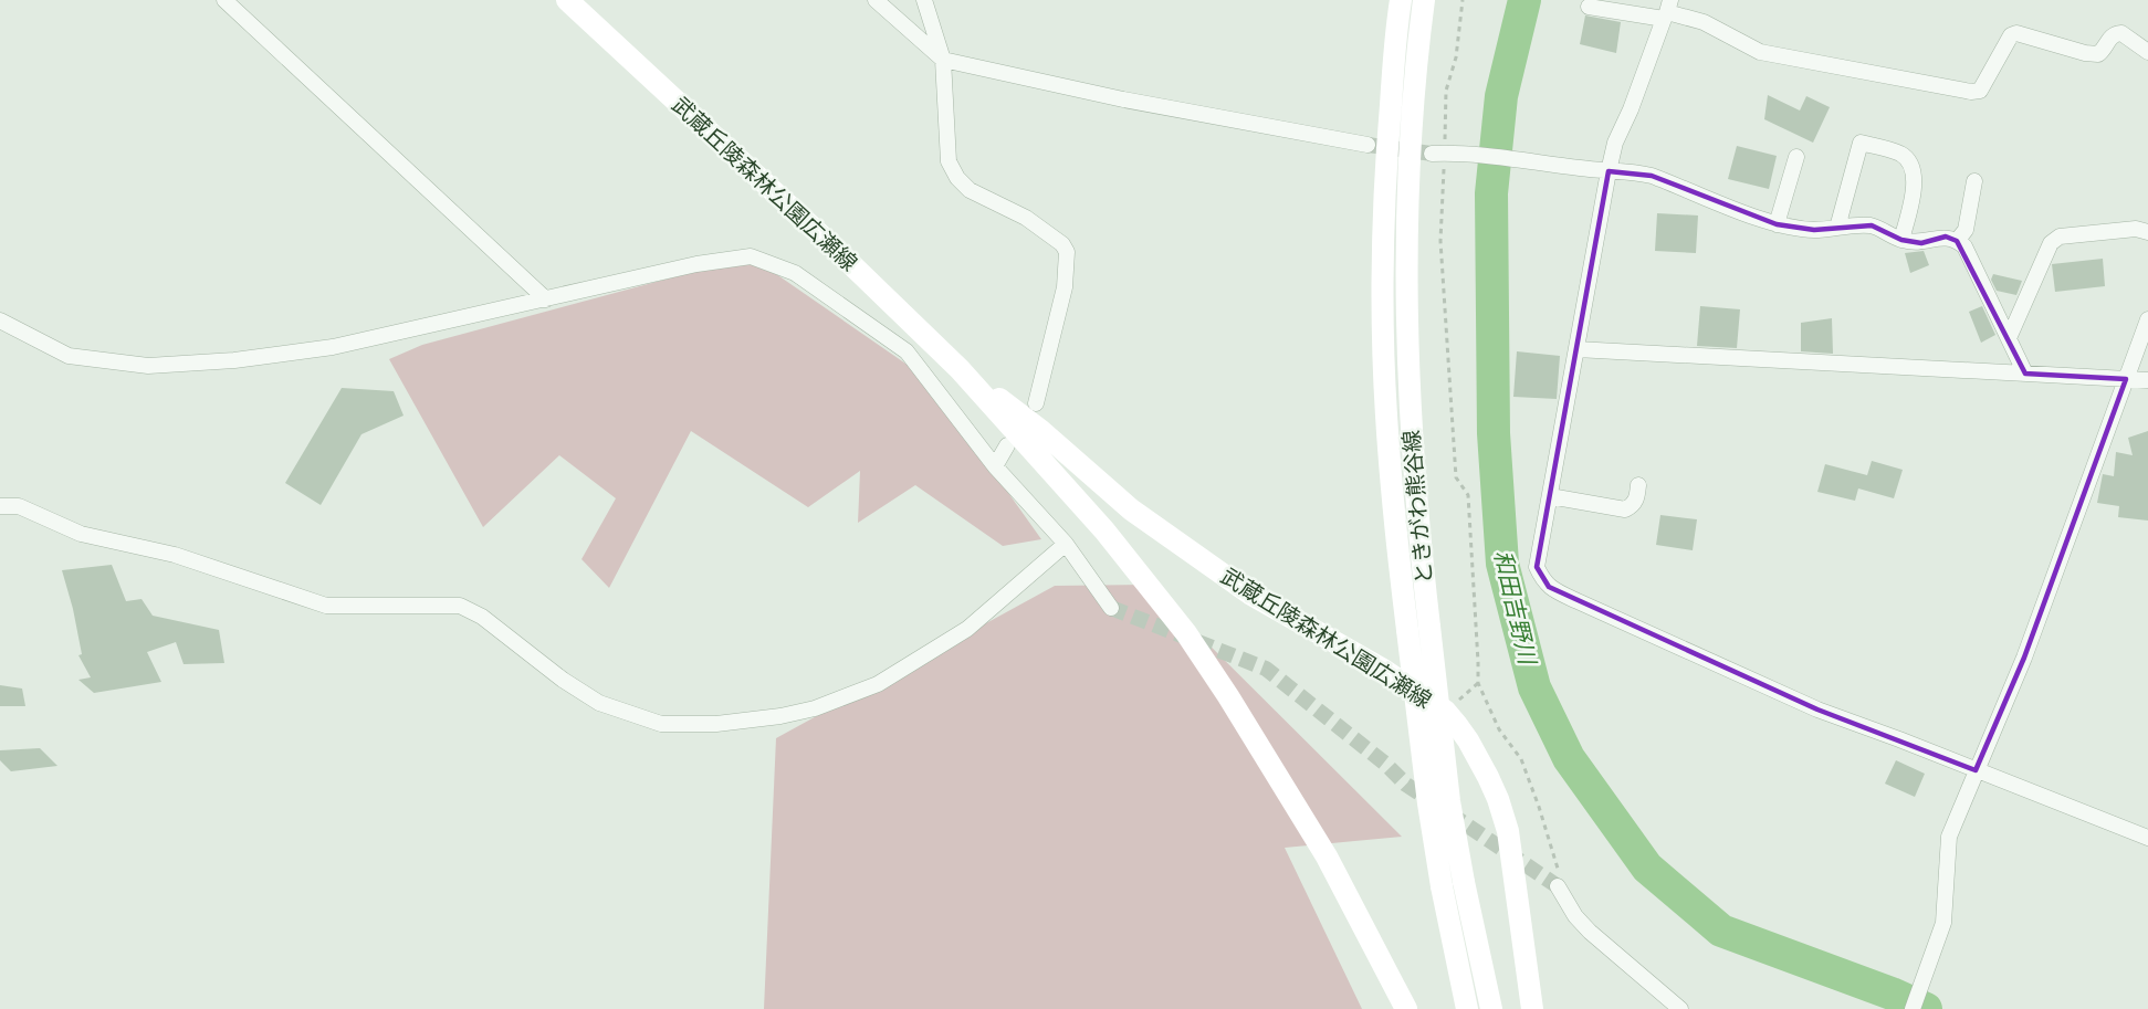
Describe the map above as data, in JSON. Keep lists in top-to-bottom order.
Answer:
{
  "streets": {
    "main road": ["武蔵丘陵森林公園広瀬線", "ときがわ熊谷線"]
  },
  "water": ["和田吉野川"]
}
